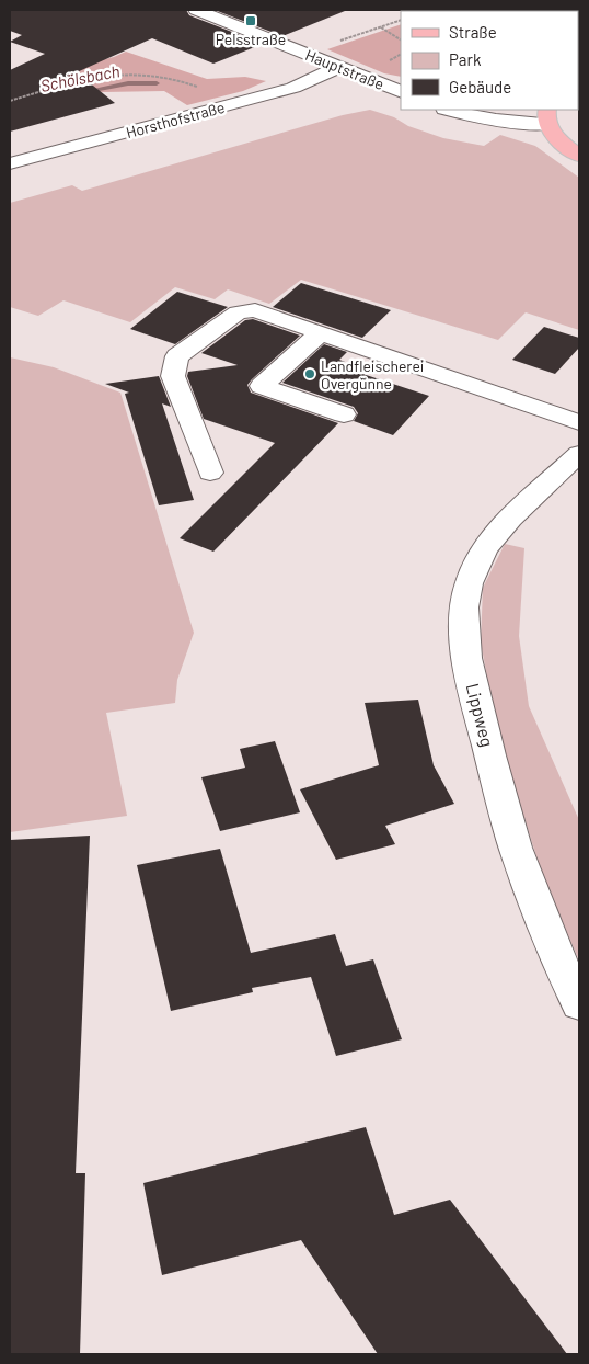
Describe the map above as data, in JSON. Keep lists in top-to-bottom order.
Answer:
{
  "streets": {
    "street": ["Hauptstraße", "Horsthofstraße", "Lippweg"]
  },
  "crossings": [
    ["Hauptstraße", "Horsthofstraße"]
  ],
  "water": ["Schölsbach"],
  "places": {
    "transit": ["Pelsstraße"],
    "other": ["Landfleischerei Overgünne"]
  },
  "legend": ["Straße", "Park", "Gebäude"]
}
